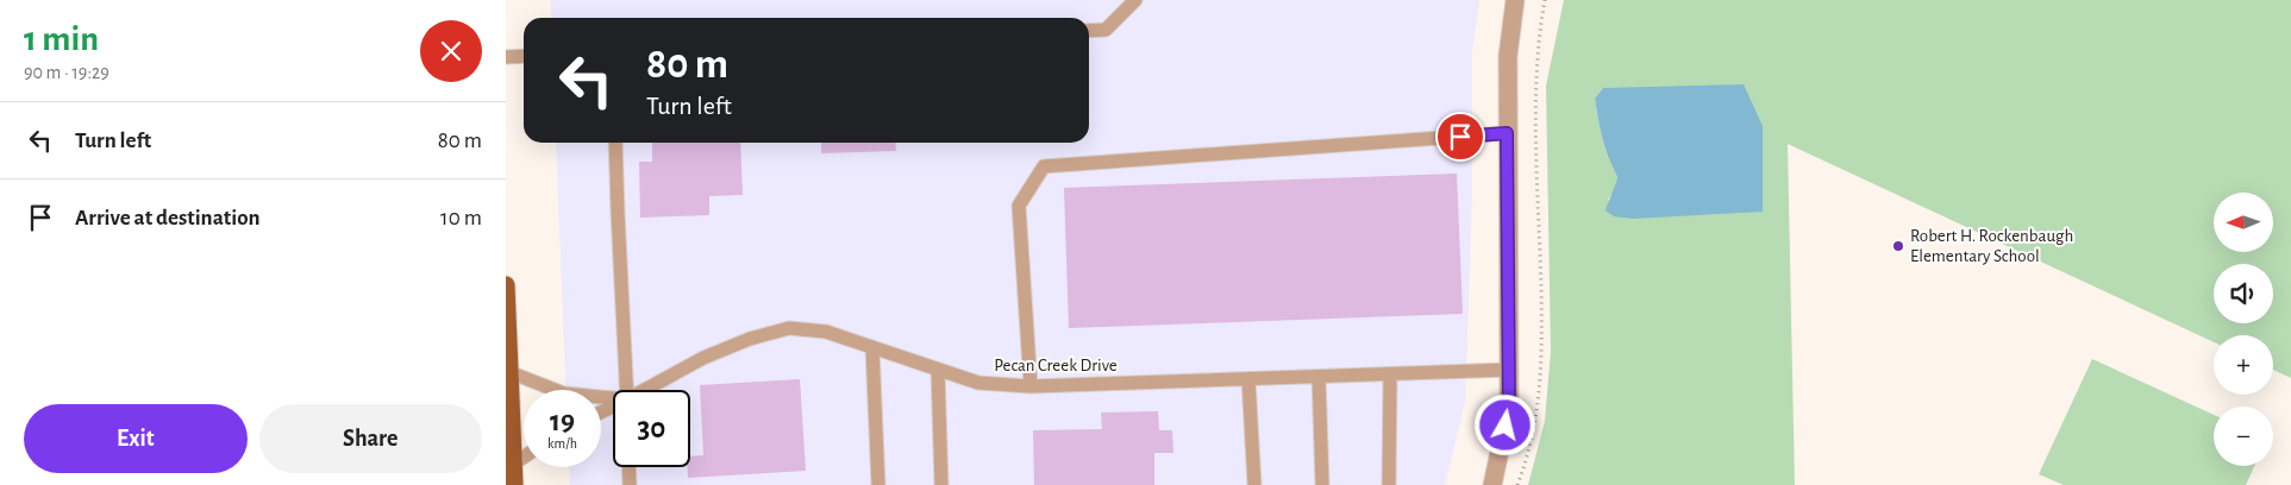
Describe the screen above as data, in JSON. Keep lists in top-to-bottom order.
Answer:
{
  "streets": {
    "lane": ["Pecan Creek Drive"]
  },
  "places": ["Robert H. Rockenbaugh Elementary School"],
  "north": "left",
  "page": {
    "heading": ["1 min", "90 m · 19:29"],
    "turn": ["80 m", "Turn left"],
    "list": [
      {
        "name": "Turn left",
        "value": "80 m"
      },
      {
        "name": "Arrive at destination",
        "value": "10 m"
      }
    ],
    "map_buttons": ["+", "−"],
    "speed": "19 km/h",
    "limit": "30",
    "buttons": ["Exit", "Share"]
  }
}
